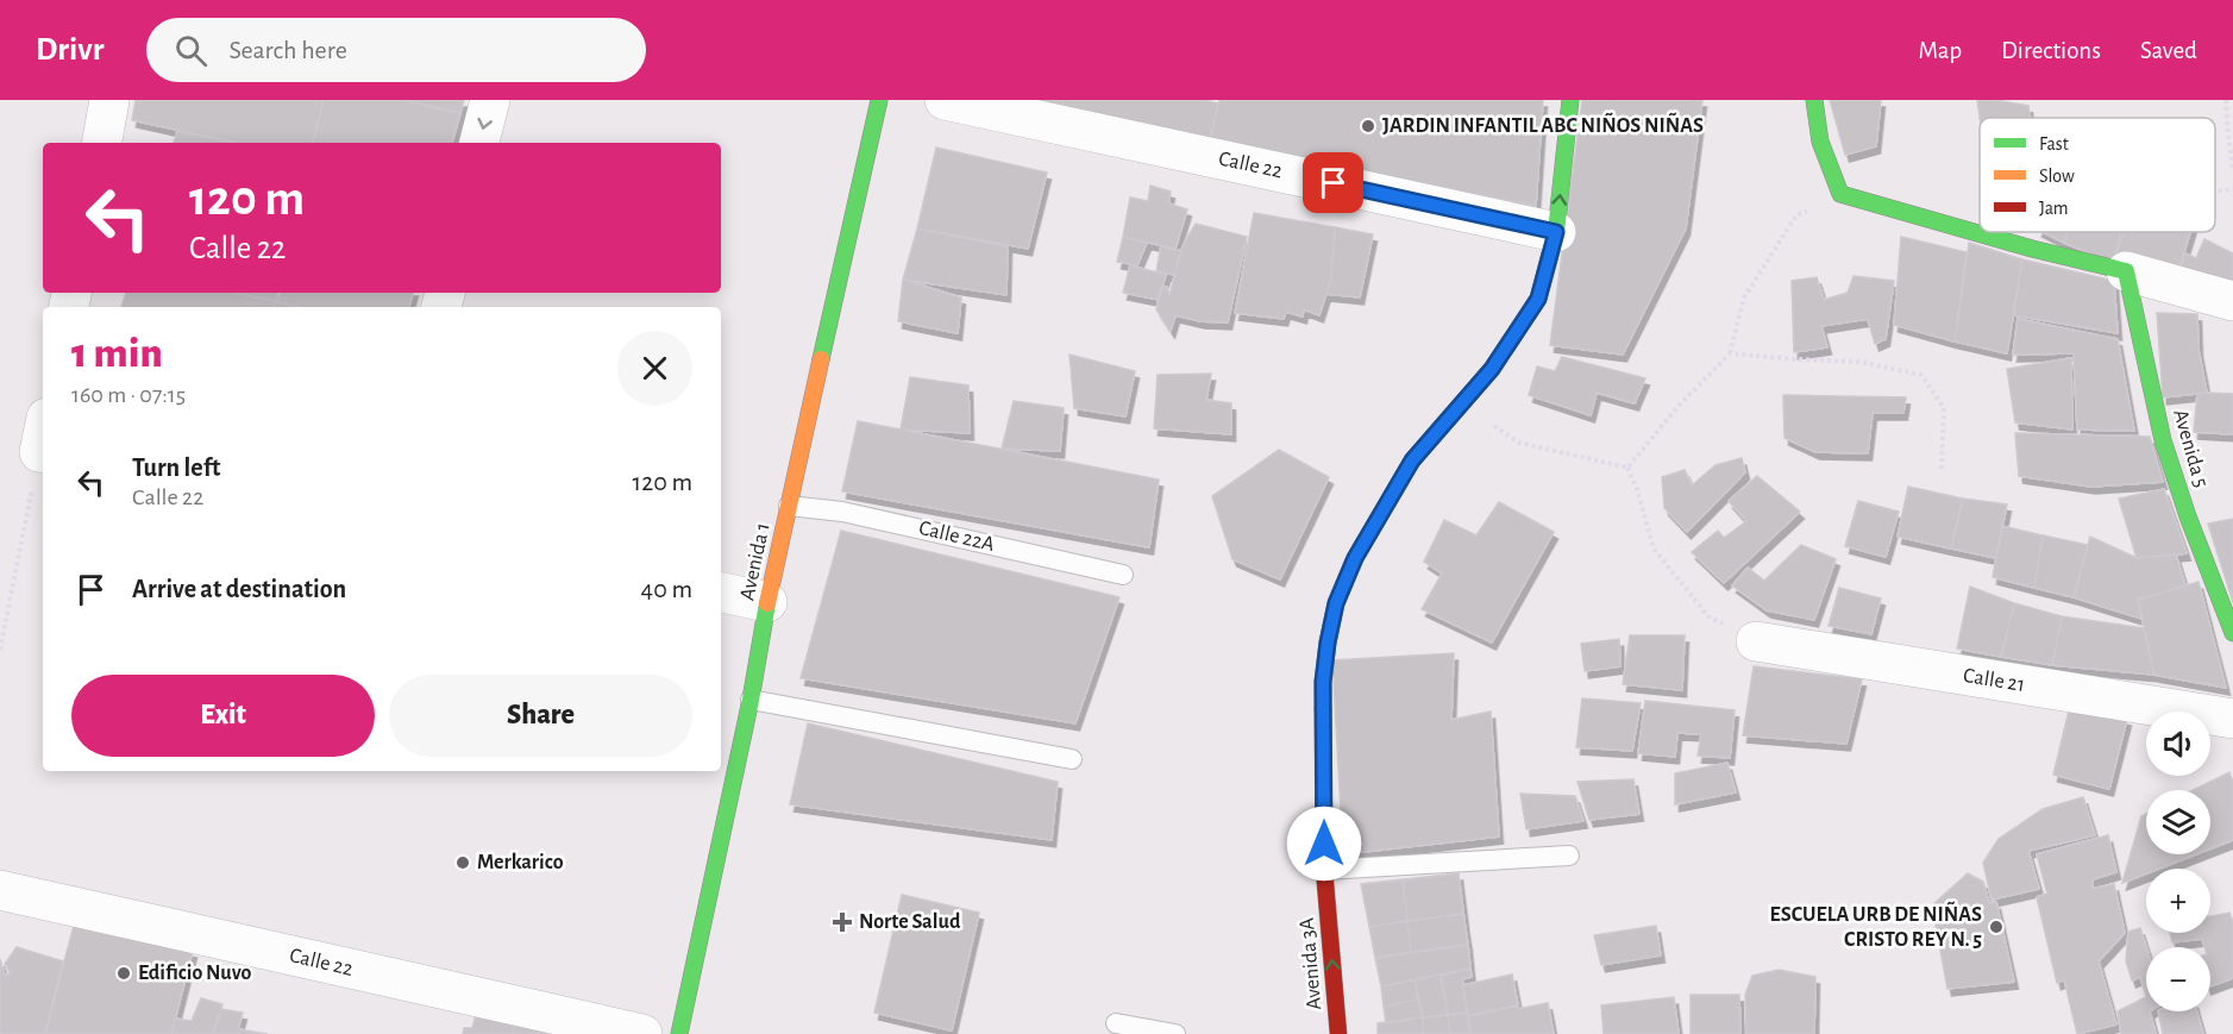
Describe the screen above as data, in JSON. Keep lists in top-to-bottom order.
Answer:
{
  "streets": {
    "street": [
      "Calle 22",
      "Avenida 5",
      "Avenida 1",
      "Calle 21",
      "Avenida 3A"
    ],
    "lane": ["Calle 22A"]
  },
  "crossings": [
    ["Calle 22", "Avenida 3A"],
    ["Calle 22A", "Avenida 1"]
  ],
  "places": {
    "other": [
      "JARDIN INFANTIL ABC NIÑOS NIÑAS",
      "Merkarico",
      "ESCUELA URB DE NIÑAS CRISTO REY N. 5",
      "Edificio Nuvo"
    ],
    "health": ["Norte Salud"]
  },
  "legend": ["Fast", "Slow", "Jam"],
  "page": {
    "header": "Drivr",
    "search": "Search here",
    "nav": ["Map", "Directions", "Saved"],
    "turn": ["120 m", "Calle 22"],
    "heading": ["1 min", "160 m · 07:15"],
    "list": [
      {
        "name": "Turn left",
        "note": "Calle 22",
        "value": "120 m"
      },
      {
        "name": "Arrive at destination",
        "value": "40 m"
      }
    ],
    "buttons": ["Exit", "Share"],
    "map_buttons": ["+", "−"]
  }
}
